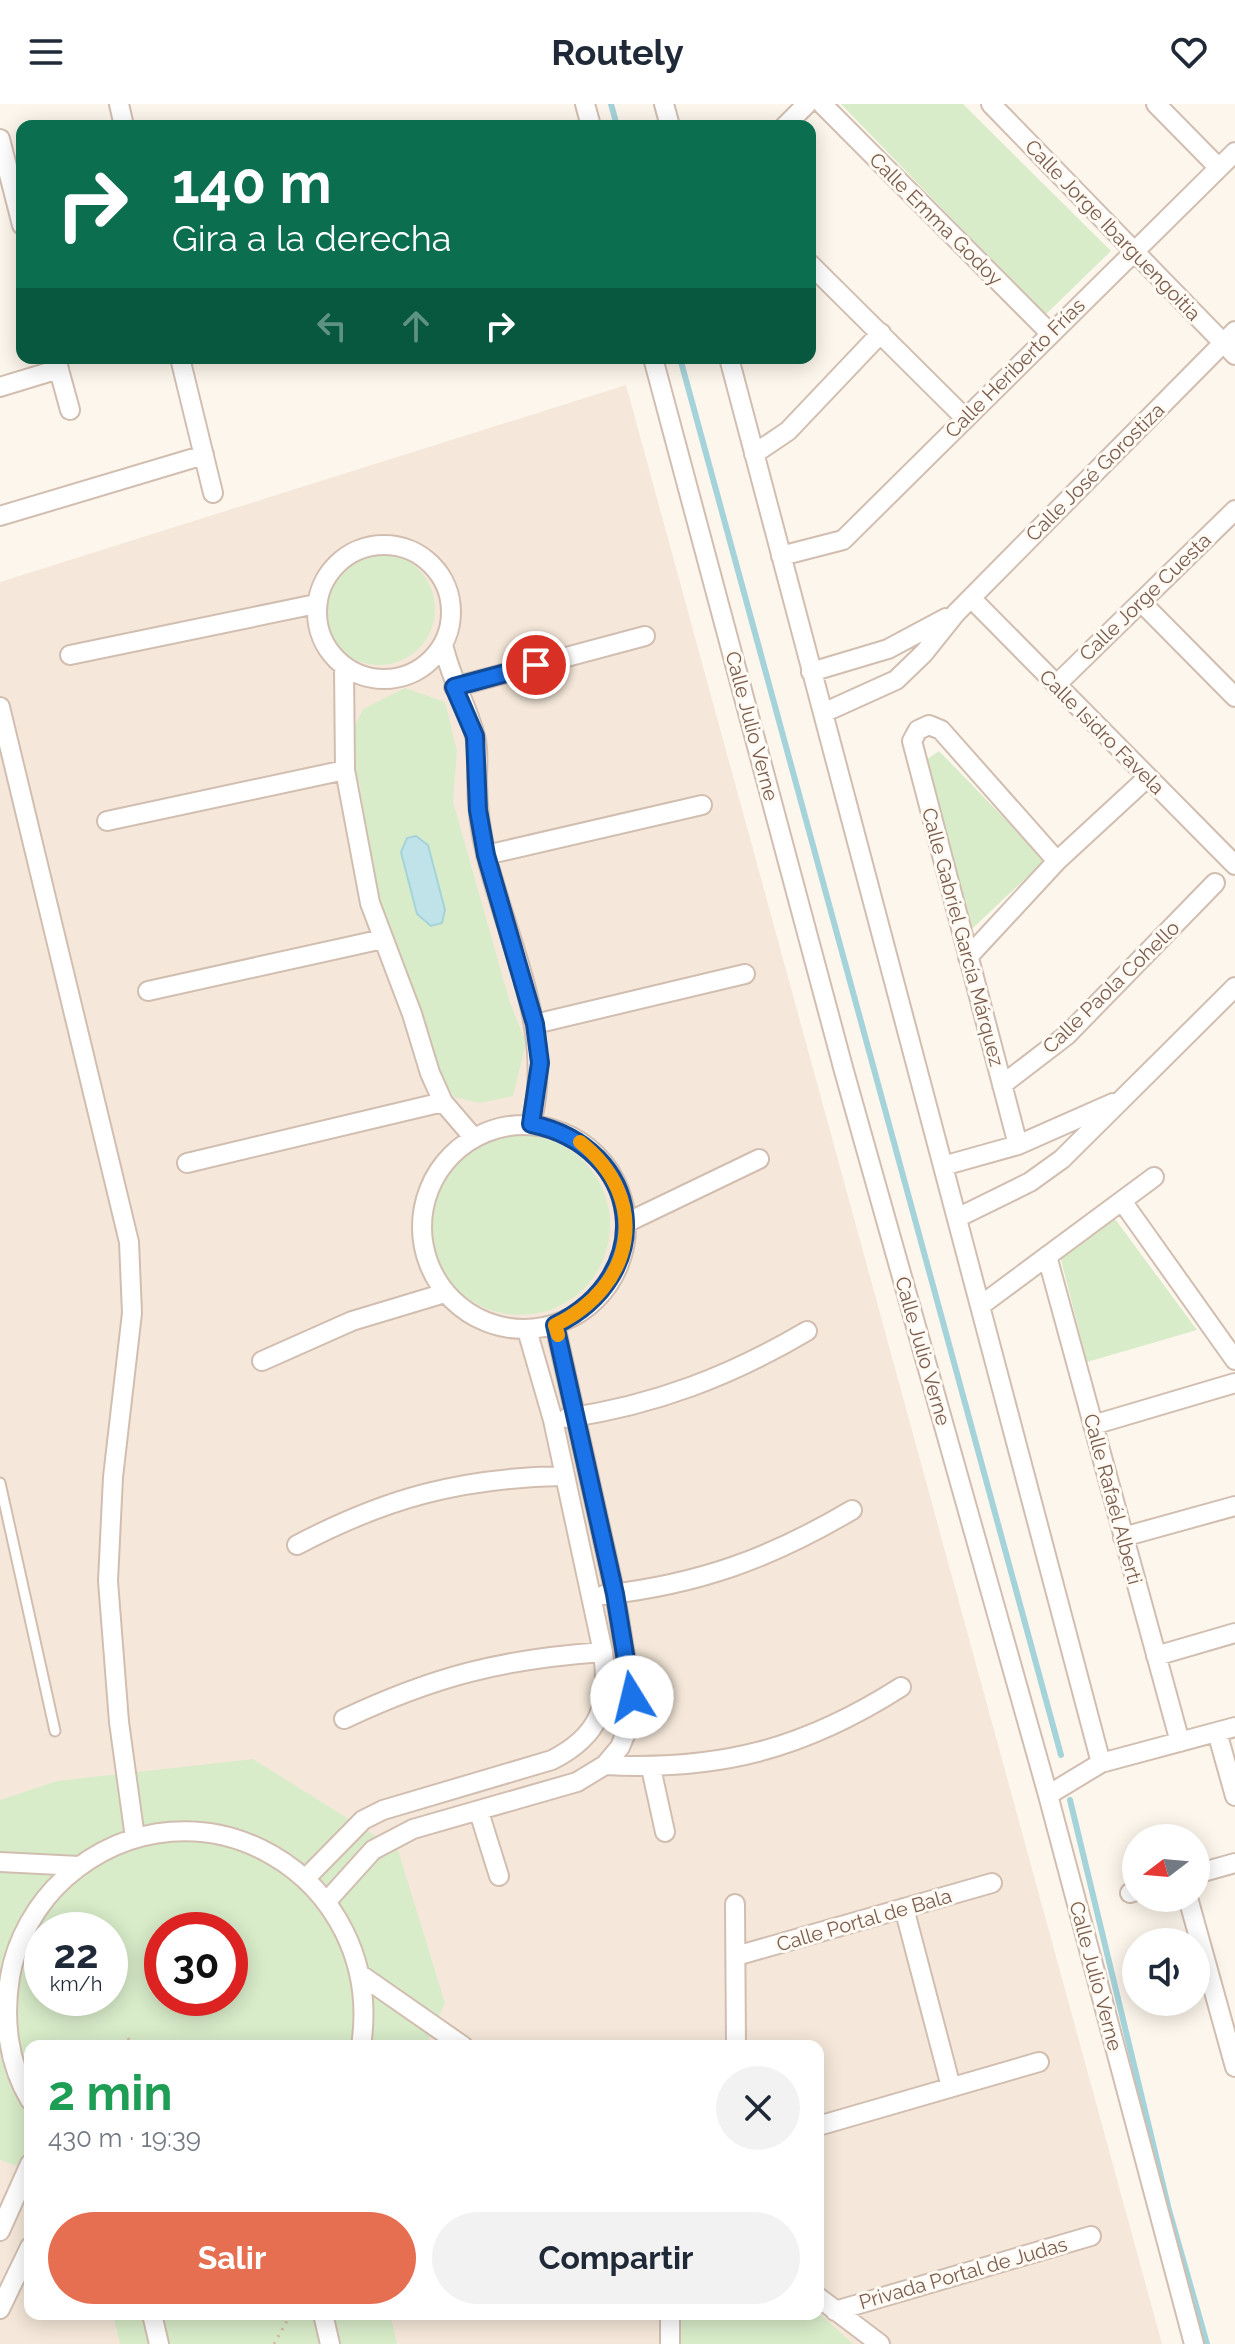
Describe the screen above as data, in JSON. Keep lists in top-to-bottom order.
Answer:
{
  "streets": {
    "street": [
      "Calle Emma Godoy",
      "Calle Jorge Ibarguengoitia",
      "Calle Heriberto Frías",
      "Calle José Gorostiza",
      "Calle Jorge Cuesta",
      "Calle Julio Verne",
      "Calle Isidro Favela",
      "Calle Gabriel García Márquez",
      "Calle Paola Cohello",
      "Calle Rafaél Alberti",
      "Calle Portal de Bala",
      "Privada Portal de Judas"
    ]
  },
  "crossings": [
    ["Calle Emma Godoy", "Calle Heriberto Frías"],
    ["Calle Jorge Ibarguengoitia", "Calle Heriberto Frías"],
    ["Calle Jorge Ibarguengoitia", "Calle José Gorostiza"],
    ["Calle José Gorostiza", "Calle Isidro Favela"],
    ["Calle Jorge Cuesta", "Calle Isidro Favela"],
    ["Calle Gabriel García Márquez", "Calle Paola Cohello"]
  ],
  "north": "left",
  "page": {
    "header": "Routely",
    "turn": ["140 m", "Gira a la derecha"],
    "speed": "22 km/h",
    "limit": "30",
    "heading": ["2 min", "430 m · 19:39"],
    "buttons": ["Salir", "Compartir"]
  }
}
